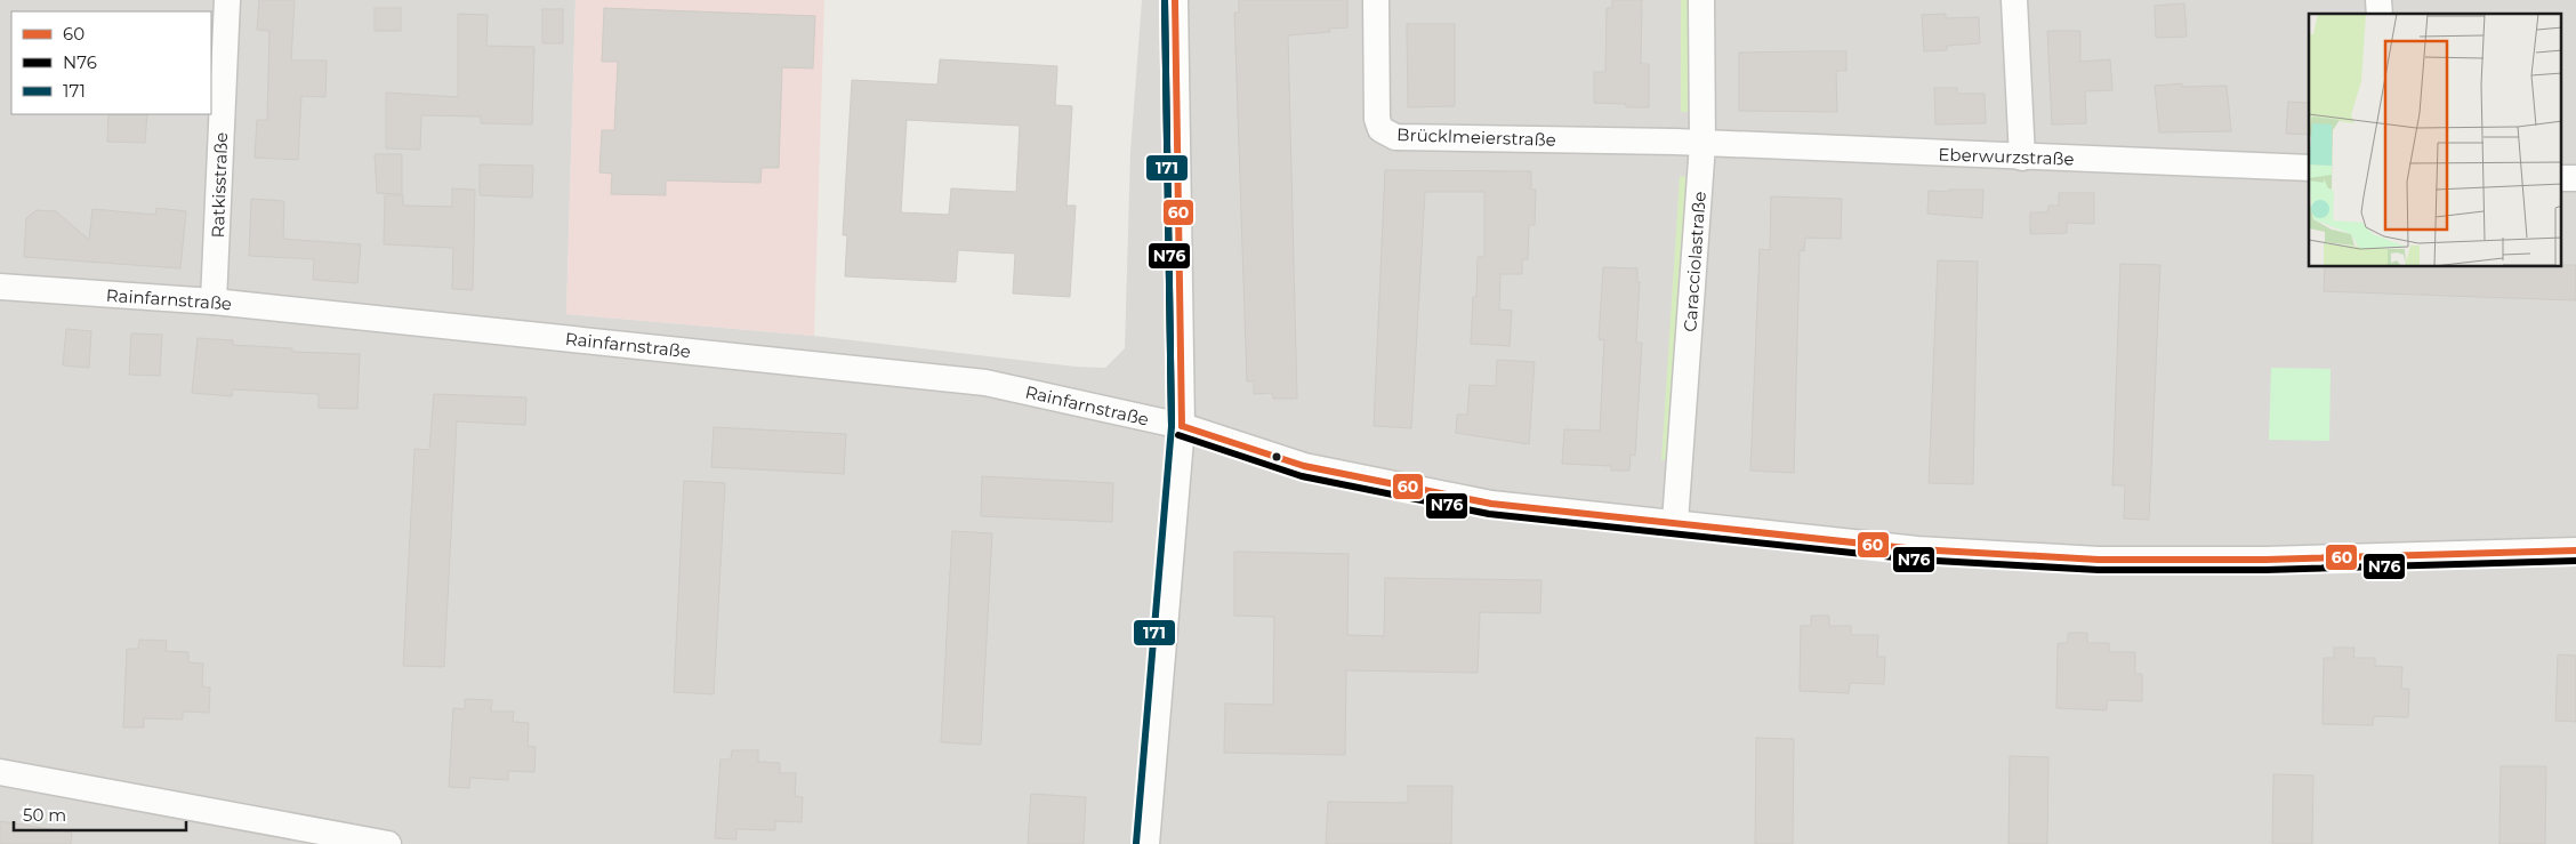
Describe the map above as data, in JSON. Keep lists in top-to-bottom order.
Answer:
{
  "streets": {
    "street": [
      "Brücklmeierstraße",
      "Eberwurzstraße",
      "Ratkisstraße",
      "Caracciolastraße",
      "Rainfarnstraße"
    ]
  },
  "crossings": [
    ["Brücklmeierstraße", "Eberwurzstraße"],
    ["Brücklmeierstraße", "Caracciolastraße"],
    ["Eberwurzstraße", "Caracciolastraße"],
    ["Ratkisstraße", "Rainfarnstraße"],
    ["Caracciolastraße", "Rainfarnstraße"]
  ],
  "lines": ["transit line 60", "transit line N76", "transit line 171"],
  "legend": ["60", "N76", "171"],
  "scale_bar": "50 m"
}
